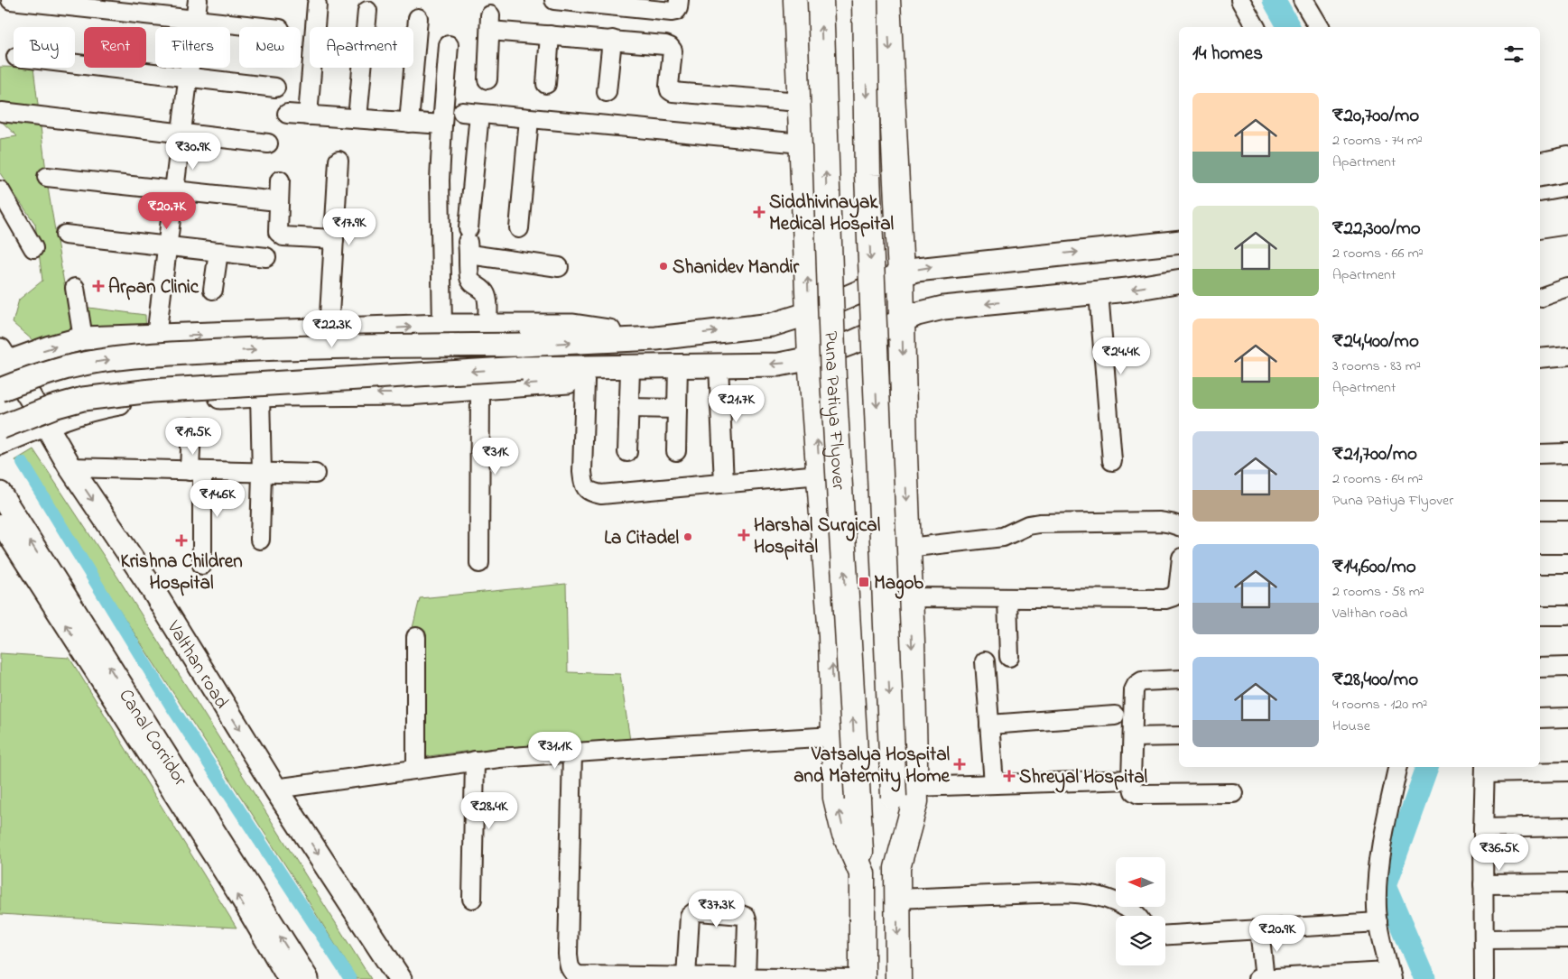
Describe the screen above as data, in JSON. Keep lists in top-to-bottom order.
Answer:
{
  "streets": {
    "highway": ["Puna Patiya Flyover"],
    "main road": ["Valthan road", "Canal Corridor"]
  },
  "one_way": ["Valthan road", "Canal Corridor"],
  "places": {
    "health": [
      "Siddhivinayak Medical Hospital",
      "Arpan Clinic",
      "Harshal Surgical Hospital",
      "Krishna Children Hospital",
      "Vatsalya Hospital and Maternity Home",
      "Shreyal Hospital"
    ],
    "other": ["Shanidev Mandir", "La Citadel"],
    "transit": ["Magob"]
  },
  "north": "left",
  "page": {
    "chip": [
      "Buy",
      "Rent",
      "Filters",
      "New",
      "Apartment"
    ],
    "heading": "14 homes",
    "list": [
      {
        "name": "₹20,700/mo",
        "note": "2 rooms · 74 m² · Apartment"
      },
      {
        "name": "₹22,300/mo",
        "note": "2 rooms · 66 m² · Apartment"
      },
      {
        "name": "₹24,400/mo",
        "note": "3 rooms · 83 m² · Apartment"
      },
      {
        "name": "₹21,700/mo",
        "note": "2 rooms · 64 m² · Puna Patiya Flyover"
      },
      {
        "name": "₹14,600/mo",
        "note": "2 rooms · 58 m² · Valthan road"
      },
      {
        "name": "₹28,400/mo",
        "note": "4 rooms · 120 m² · House"
      }
    ],
    "price": [
      "₹30.9K",
      "₹20.7K",
      "₹17.9K",
      "₹22.3K",
      "₹24.4K",
      "₹21.7K",
      "₹19.5K",
      "₹31K",
      "₹14.6K",
      "₹31.1K",
      "₹28.4K",
      "₹36.5K",
      "₹37.3K",
      "₹20.9K"
    ]
  }
}
